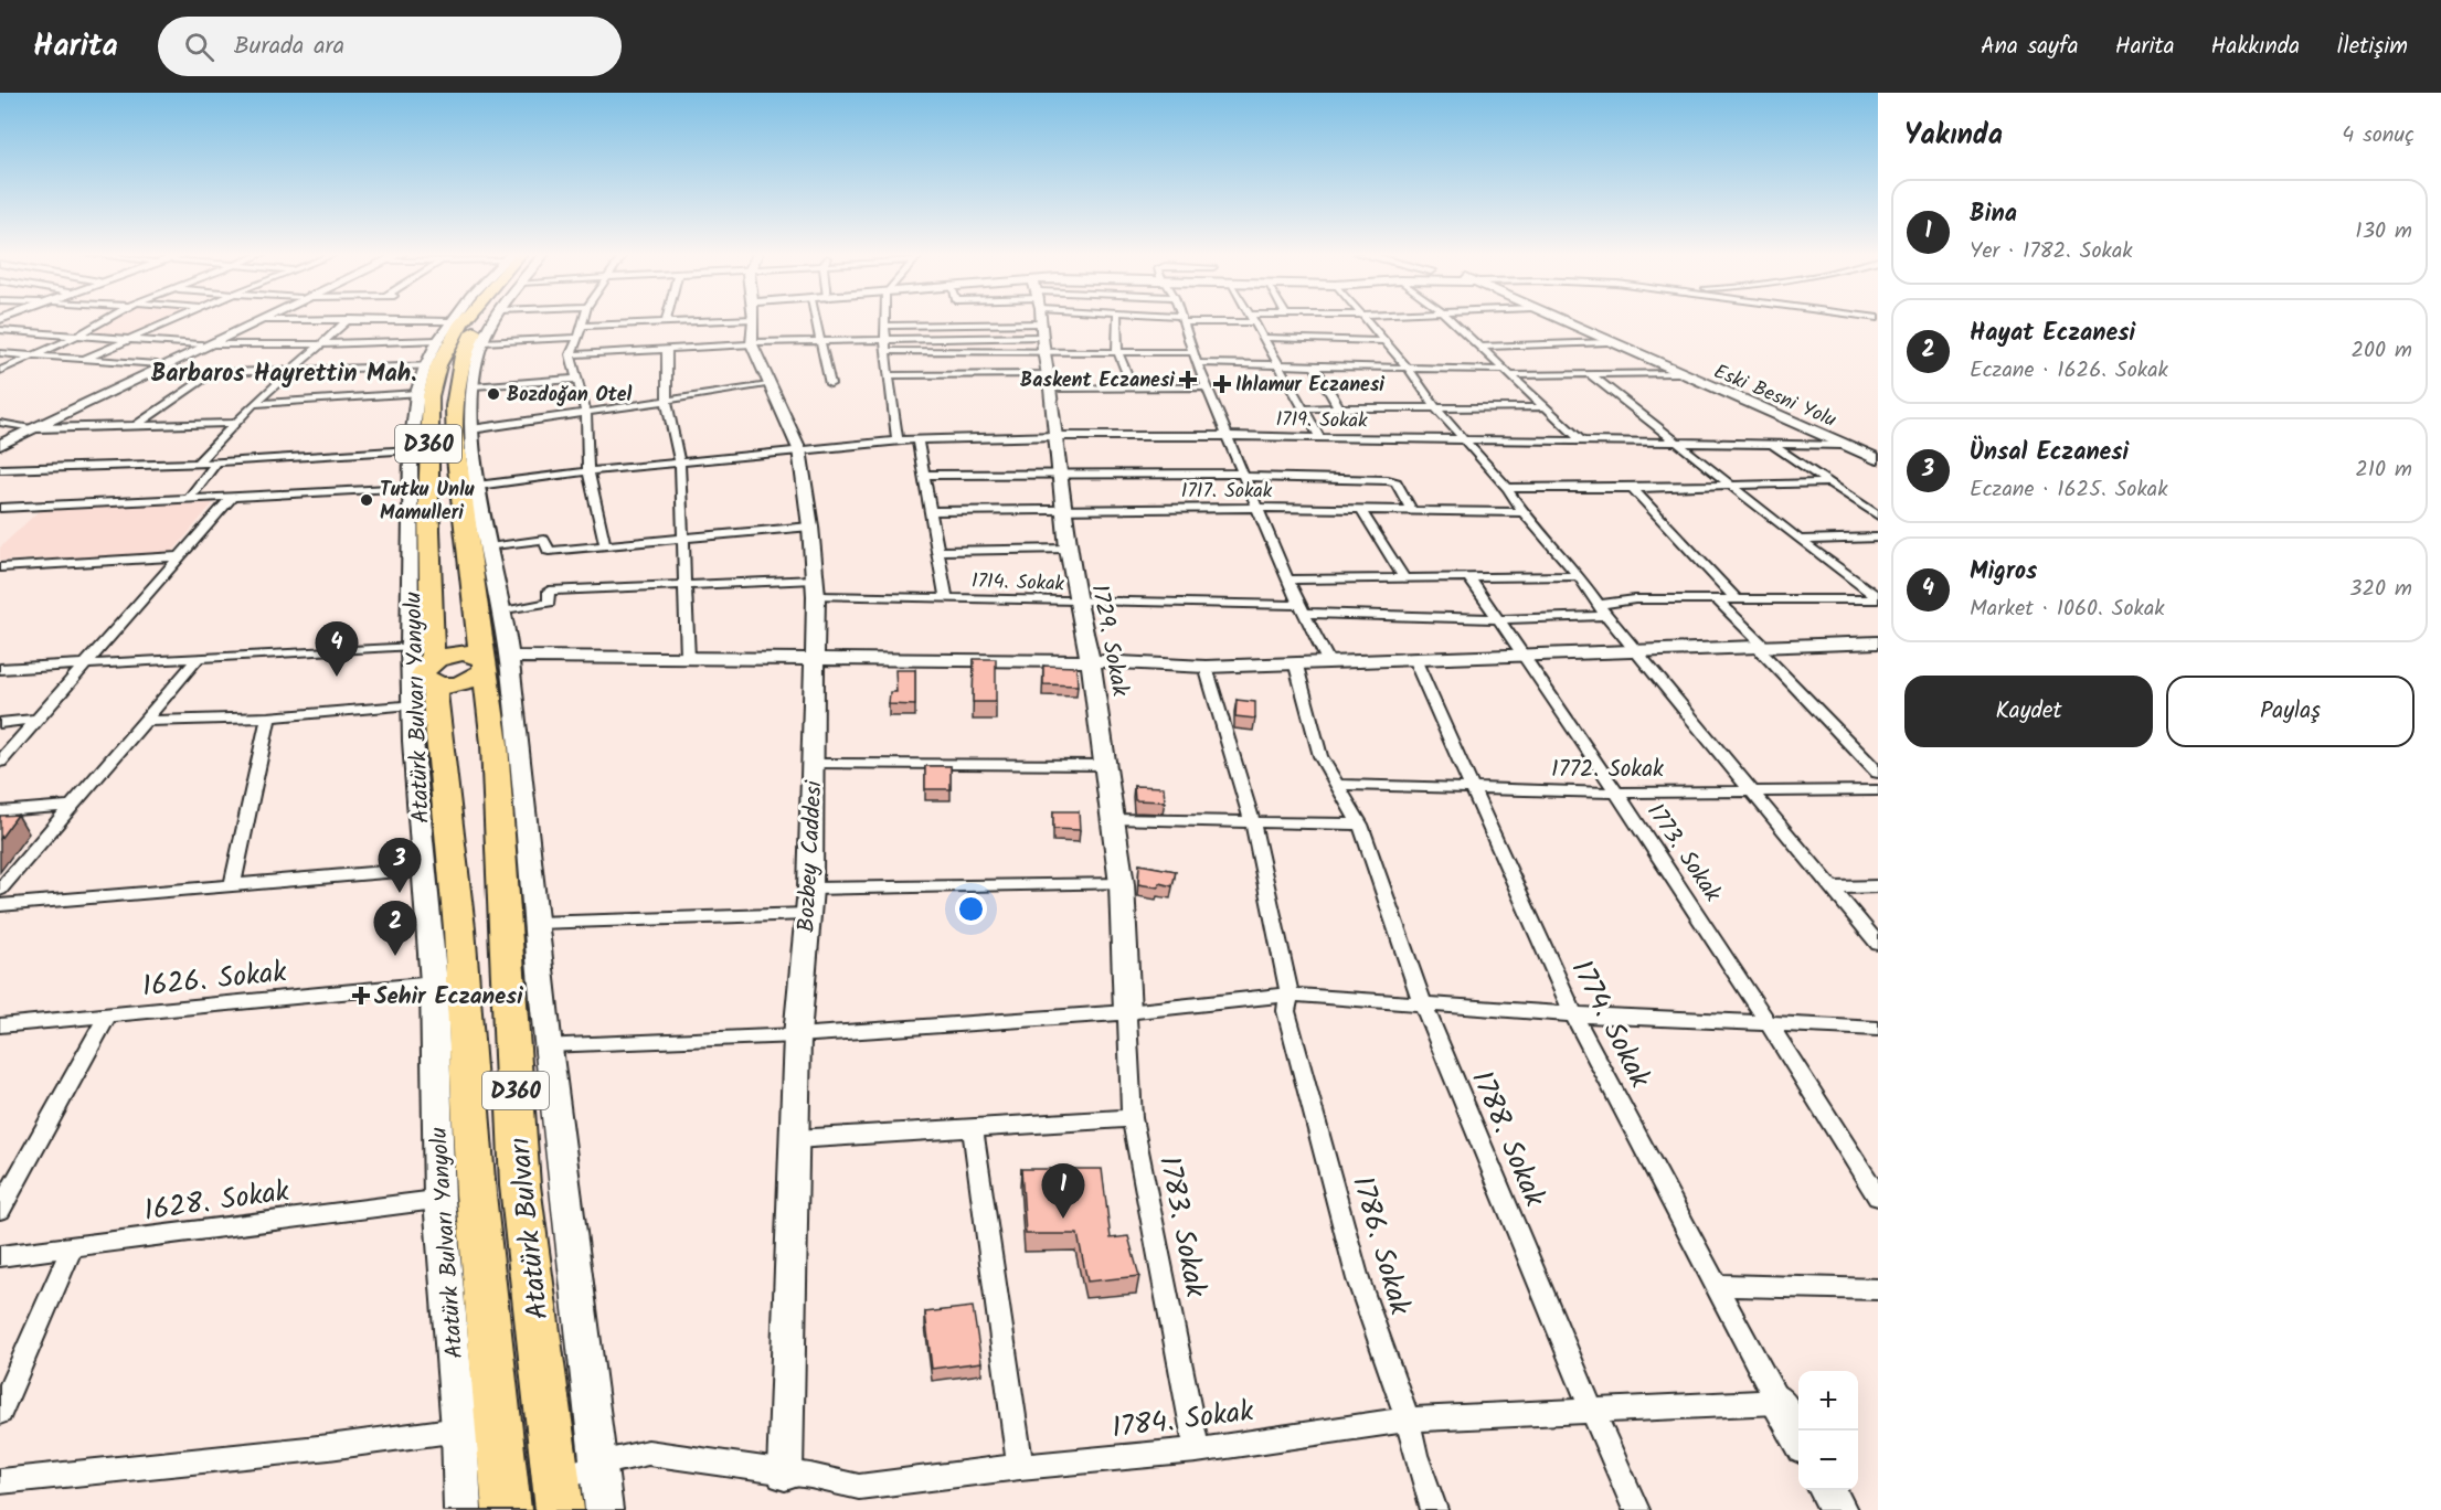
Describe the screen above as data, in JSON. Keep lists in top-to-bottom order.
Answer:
{
  "streets": {
    "highway": ["D360", "Atatürk Bulvarı"],
    "street": [
      "Eski Besni Yolu",
      "1719. Sokak",
      "1717. Sokak",
      "1714. Sokak",
      "1729. Sokak",
      "Atatürk Bulvarı Yanyolu",
      "1772. Sokak",
      "1773. Sokak",
      "Bozbey Caddesi",
      "1626. Sokak",
      "1774. Sokak",
      "1788. Sokak",
      "1628. Sokak",
      "1783. Sokak",
      "1786. Sokak",
      "1784. Sokak"
    ]
  },
  "crossings": [
    ["Eski Besni Yolu", "1719. Sokak"],
    ["1719. Sokak", "1729. Sokak"],
    ["1719. Sokak", "Bozbey Caddesi"],
    ["D360", "Atatürk Bulvarı Yanyolu"],
    ["1717. Sokak", "1729. Sokak"],
    ["1714. Sokak", "1729. Sokak"],
    ["1714. Sokak", "1773. Sokak"],
    ["1714. Sokak", "Bozbey Caddesi"],
    ["1729. Sokak", "1783. Sokak"],
    ["Atatürk Bulvarı Yanyolu", "1626. Sokak"],
    ["Atatürk Bulvarı Yanyolu", "1628. Sokak"],
    ["Atatürk Bulvarı Yanyolu", "Atatürk Bulvarı"],
    ["1772. Sokak", "1773. Sokak"],
    ["1772. Sokak", "1774. Sokak"],
    ["1772. Sokak", "1788. Sokak"],
    ["Bozbey Caddesi", "1784. Sokak"],
    ["1774. Sokak", "1784. Sokak"],
    ["1788. Sokak", "1784. Sokak"],
    ["1628. Sokak", "Atatürk Bulvarı"],
    ["1783. Sokak", "1784. Sokak"],
    ["Atatürk Bulvarı", "1784. Sokak"],
    ["1786. Sokak", "1784. Sokak"]
  ],
  "districts": ["Barbaros Hayrettin Mah."],
  "places": {
    "health": ["Baskent Eczanesi", "Ihlamur Eczanesi", "Sehir Eczanesi"],
    "other": ["Bozdoğan Otel", "Tutku Unlu Mamulleri"]
  },
  "page": {
    "header": "Harita",
    "search": "Burada ara",
    "nav": [
      "Ana sayfa",
      "Harita",
      "Hakkında",
      "İletişim"
    ],
    "heading": ["Yakında", "4 sonuç"],
    "list": [
      {
        "mark": "1",
        "name": "Bina",
        "note": "Yer · 1782. Sokak",
        "value": "130 m"
      },
      {
        "mark": "2",
        "name": "Hayat Eczanesi",
        "note": "Eczane · 1626. Sokak",
        "value": "200 m"
      },
      {
        "mark": "3",
        "name": "Ünsal Eczanesi",
        "note": "Eczane · 1625. Sokak",
        "value": "210 m"
      },
      {
        "mark": "4",
        "name": "Migros",
        "note": "Market · 1060. Sokak",
        "value": "320 m"
      }
    ],
    "pins": [
      "4",
      "3",
      "2",
      "1"
    ],
    "buttons": ["Kaydet", "Paylaş"],
    "map_buttons": ["+", "−"]
  }
}
